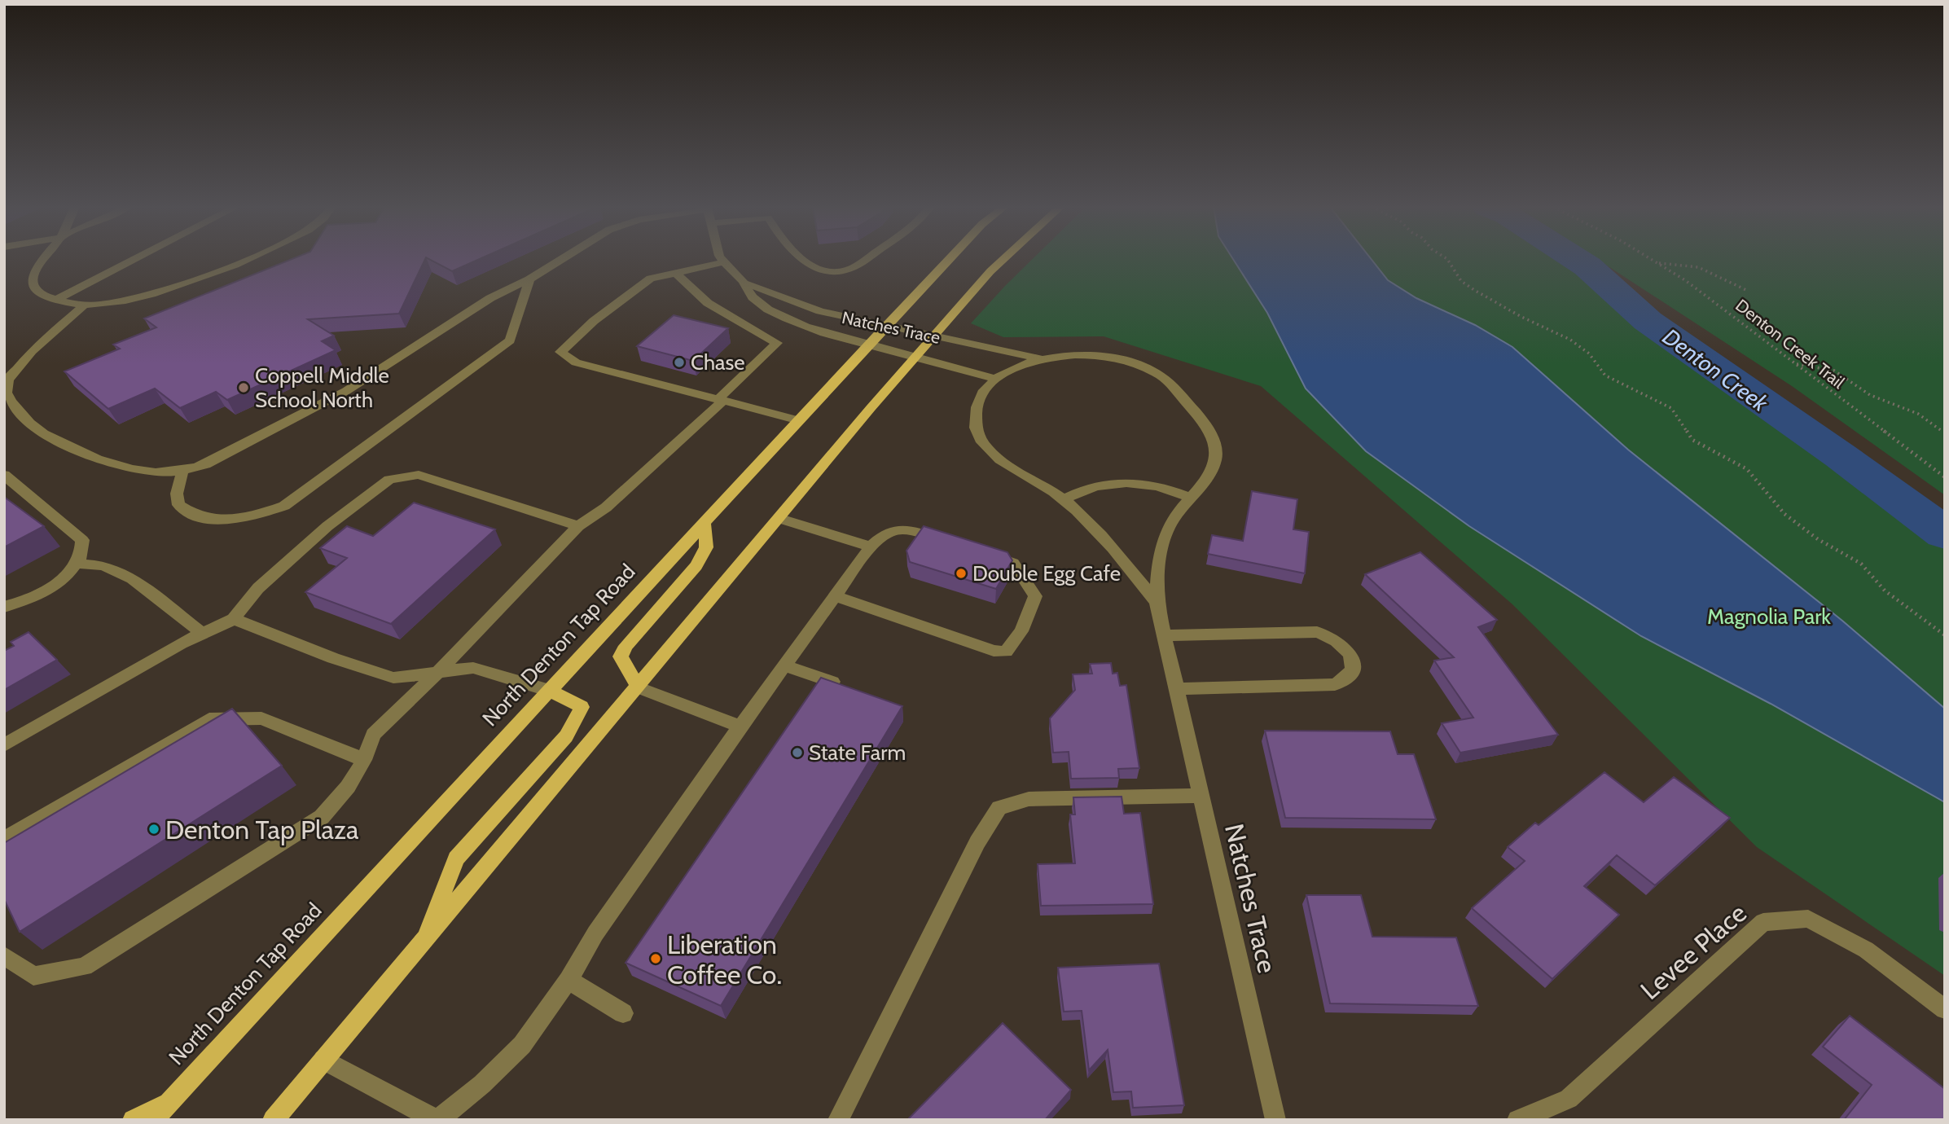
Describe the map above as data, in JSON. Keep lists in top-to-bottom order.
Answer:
{
  "streets": {
    "main road": ["North Denton Tap Road"],
    "street": ["Natches Trace", "Levee Place"],
    "path": ["Denton Creek Trail"]
  },
  "crossings": [
    ["Natches Trace", "North Denton Tap Road"]
  ],
  "water": ["Denton Creek"],
  "parks": ["Magnolia Park"],
  "places": [
    "Chase",
    "Coppell Middle School North",
    "Double Egg Cafe",
    "State Farm",
    "Denton Tap Plaza",
    "Liberation Coffee Co."
  ]
}
